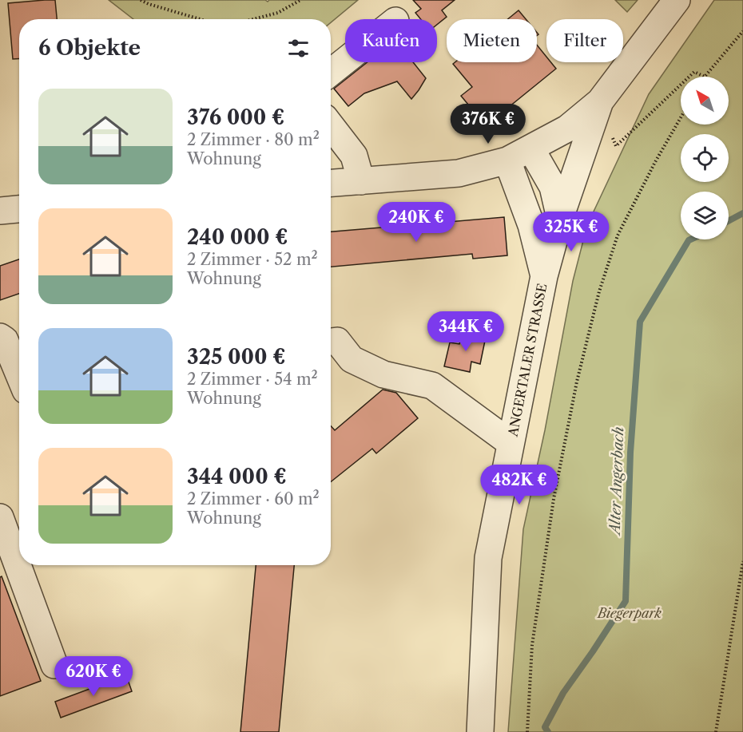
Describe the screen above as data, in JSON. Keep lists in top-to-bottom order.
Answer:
{
  "streets": {
    "street": ["ANGERTALER STRASSE"]
  },
  "water": ["Alter Angerbach"],
  "parks": ["Biegerpark"],
  "north": "top left",
  "page": {
    "chip": ["Kaufen", "Mieten", "Filter"],
    "heading": "6 Objekte",
    "list": [
      {
        "name": "376 000 €",
        "note": "2 Zimmer · 80 m² · Wohnung"
      },
      {
        "name": "240 000 €",
        "note": "2 Zimmer · 52 m² · Wohnung"
      },
      {
        "name": "325 000 €",
        "note": "2 Zimmer · 54 m² · Wohnung"
      },
      {
        "name": "344 000 €",
        "note": "2 Zimmer · 60 m² · Wohnung"
      }
    ],
    "price": [
      "376K €",
      "240K €",
      "325K €",
      "344K €",
      "482K €",
      "620K €"
    ]
  }
}
